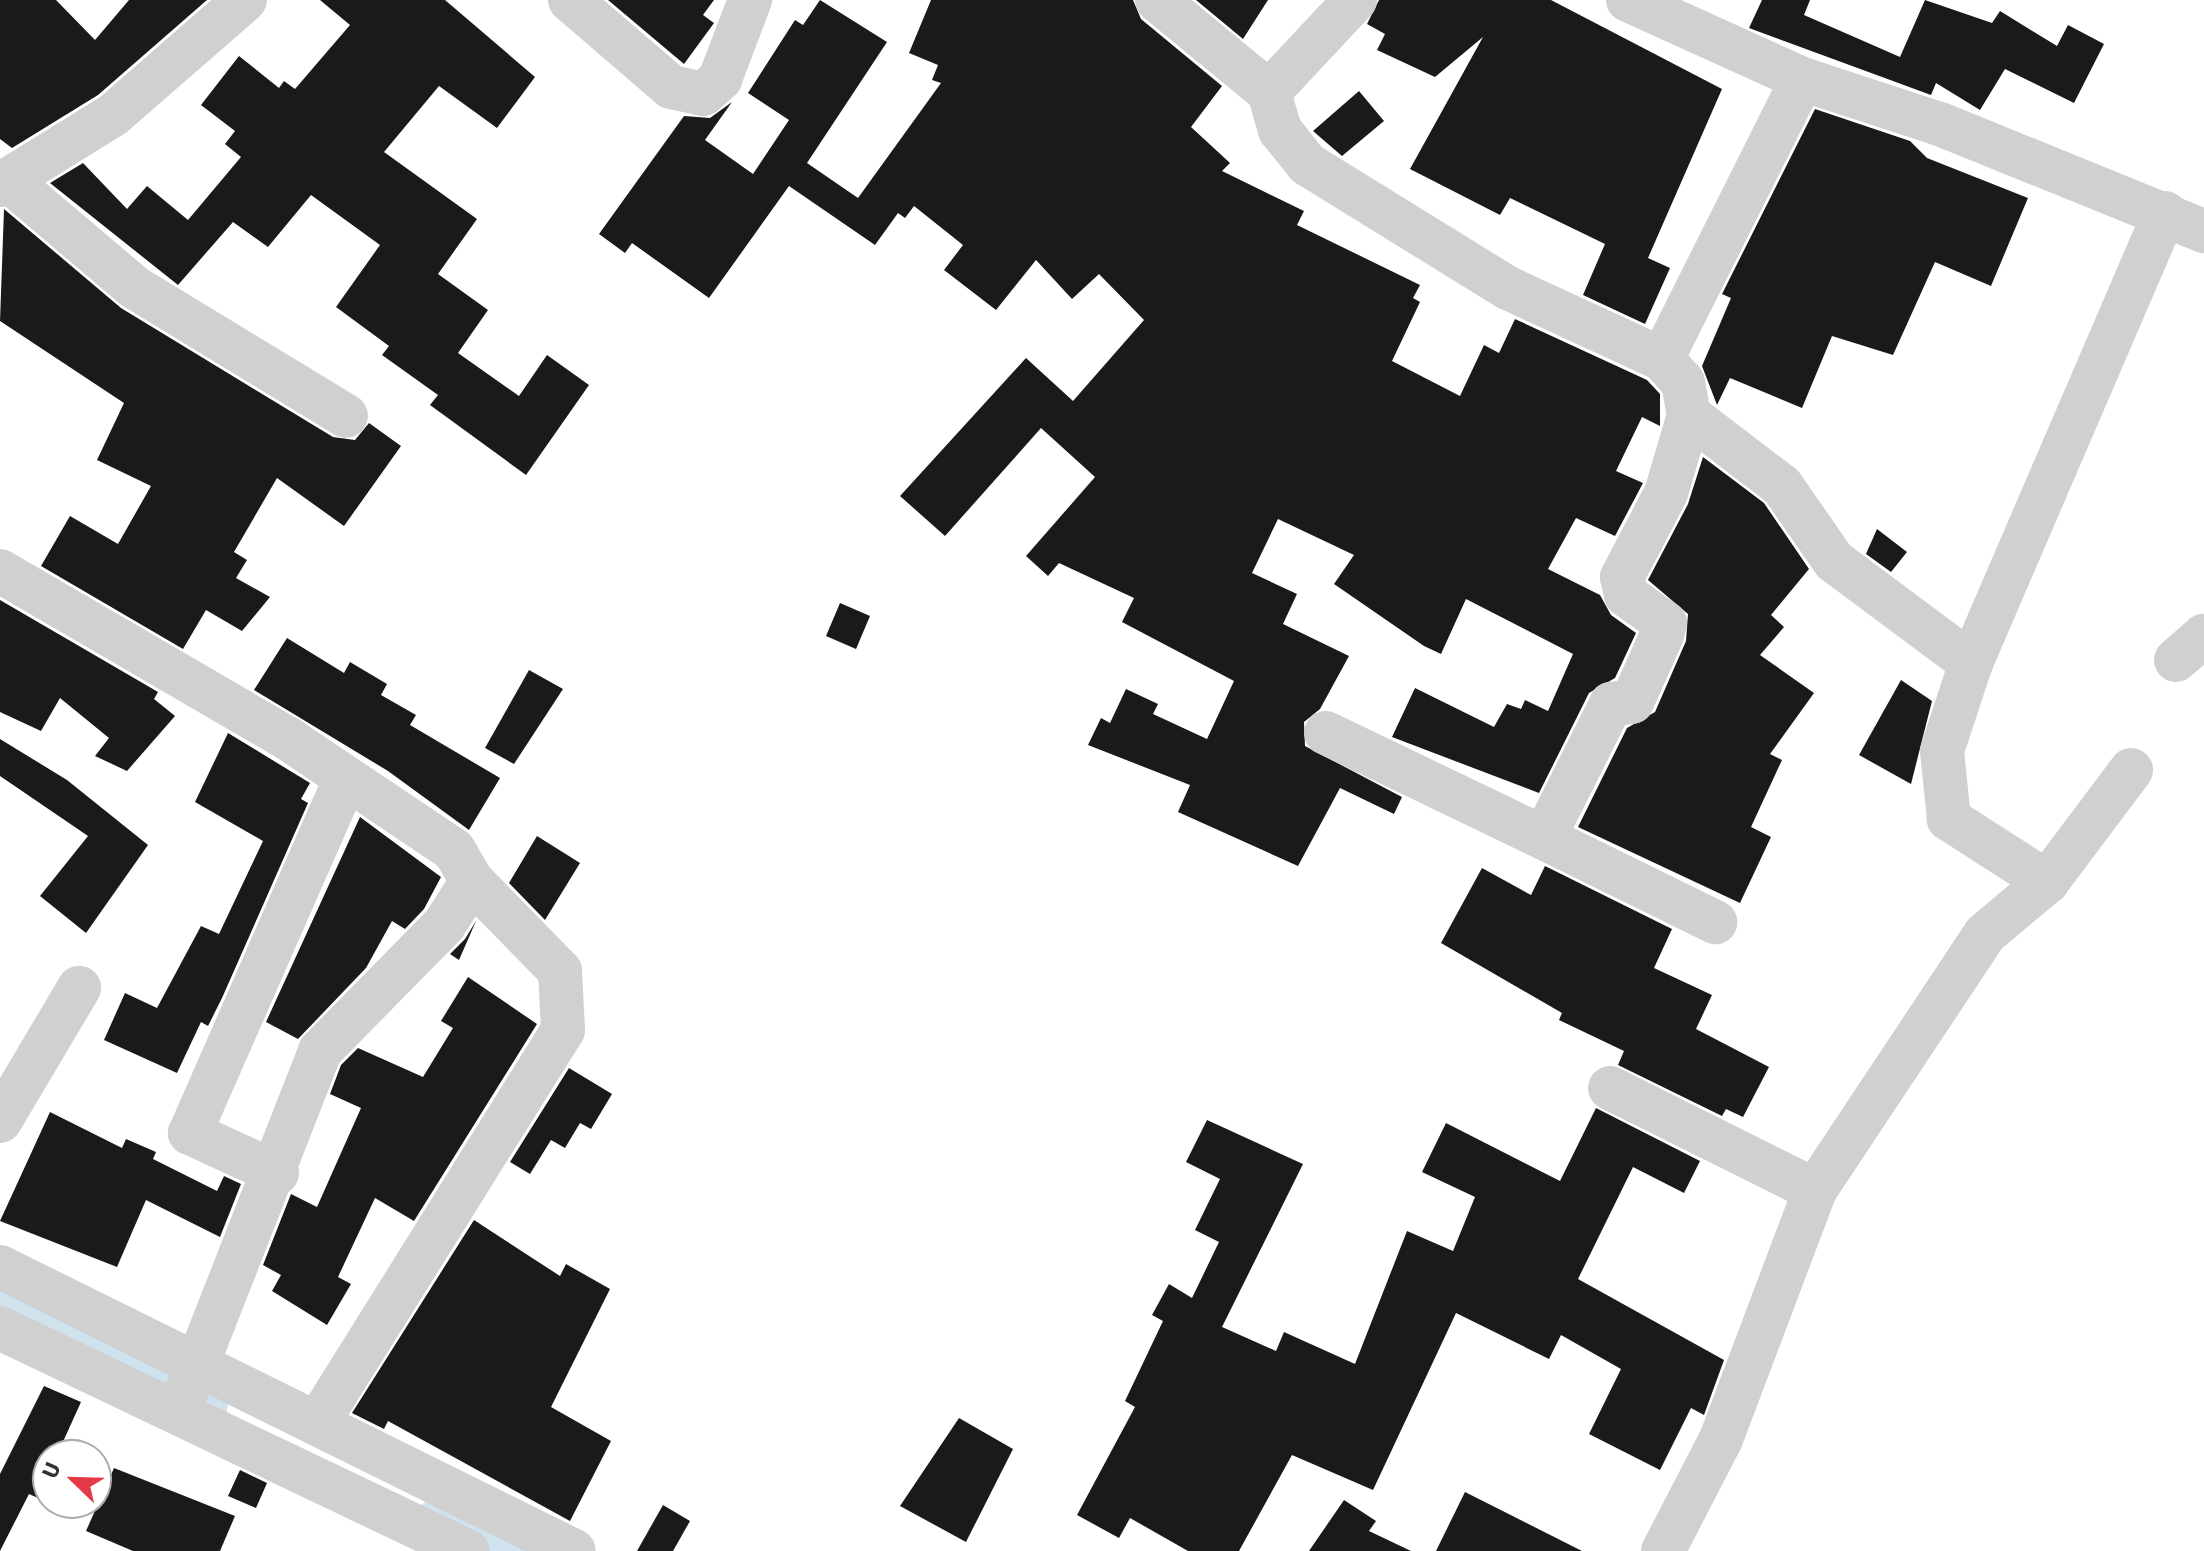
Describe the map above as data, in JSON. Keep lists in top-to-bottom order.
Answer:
{
  "north": "top left"
}
